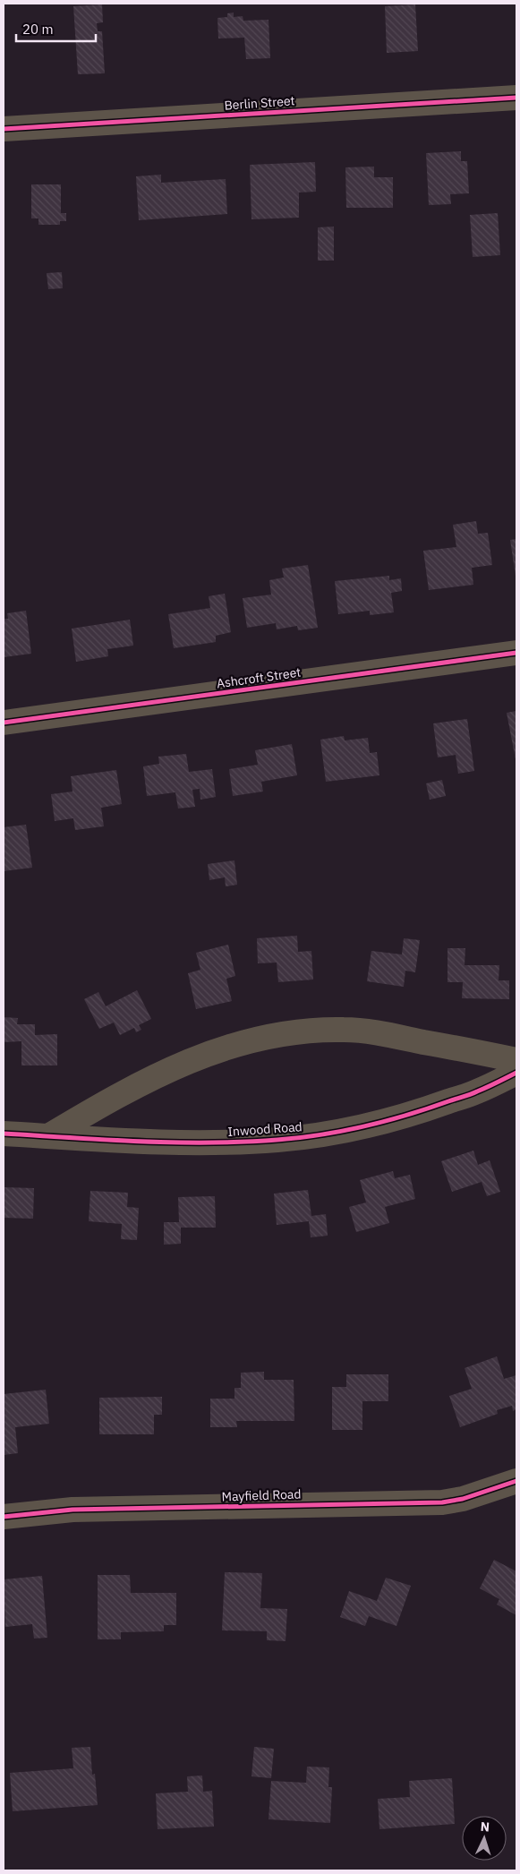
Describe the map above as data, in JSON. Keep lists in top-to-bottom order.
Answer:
{
  "streets": {
    "street": [
      "Berlin Street",
      "Ashcroft Street",
      "Inwood Road",
      "Mayfield Road"
    ]
  },
  "scale_bar": "20 m",
  "north": "top"
}
